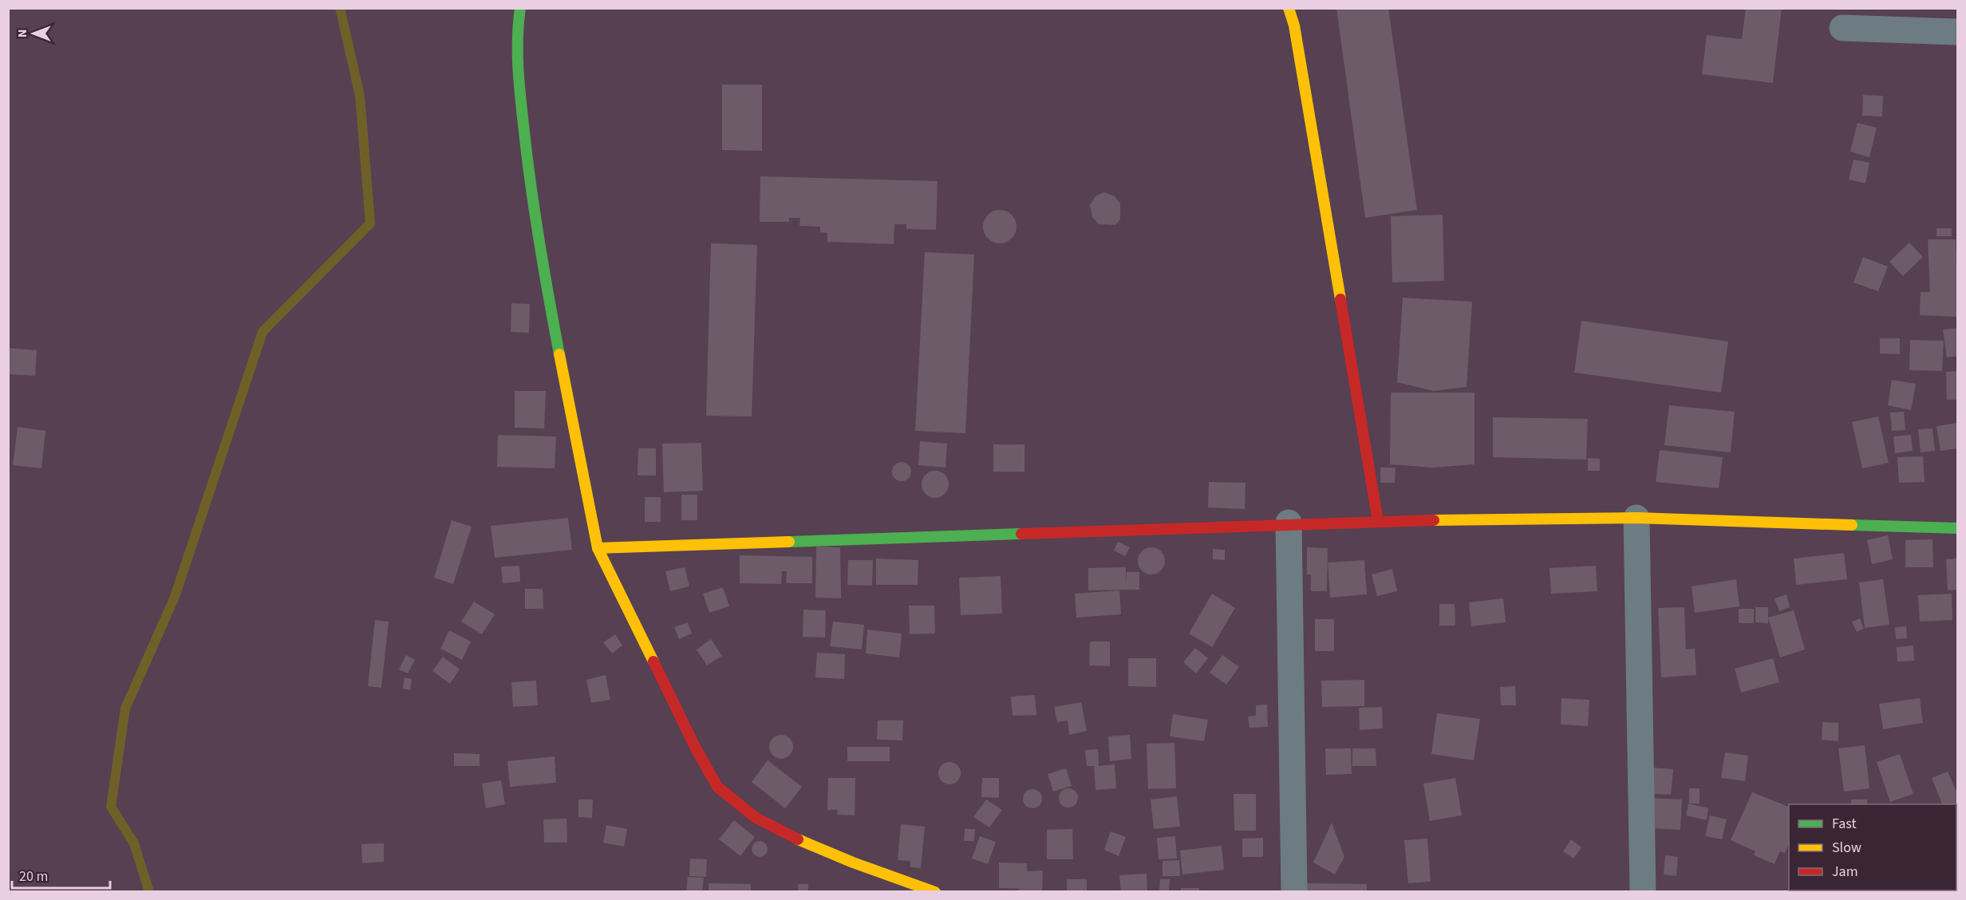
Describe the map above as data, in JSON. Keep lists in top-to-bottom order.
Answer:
{
  "legend": ["Fast", "Slow", "Jam"],
  "scale_bar": "20 m",
  "north": "left"
}
